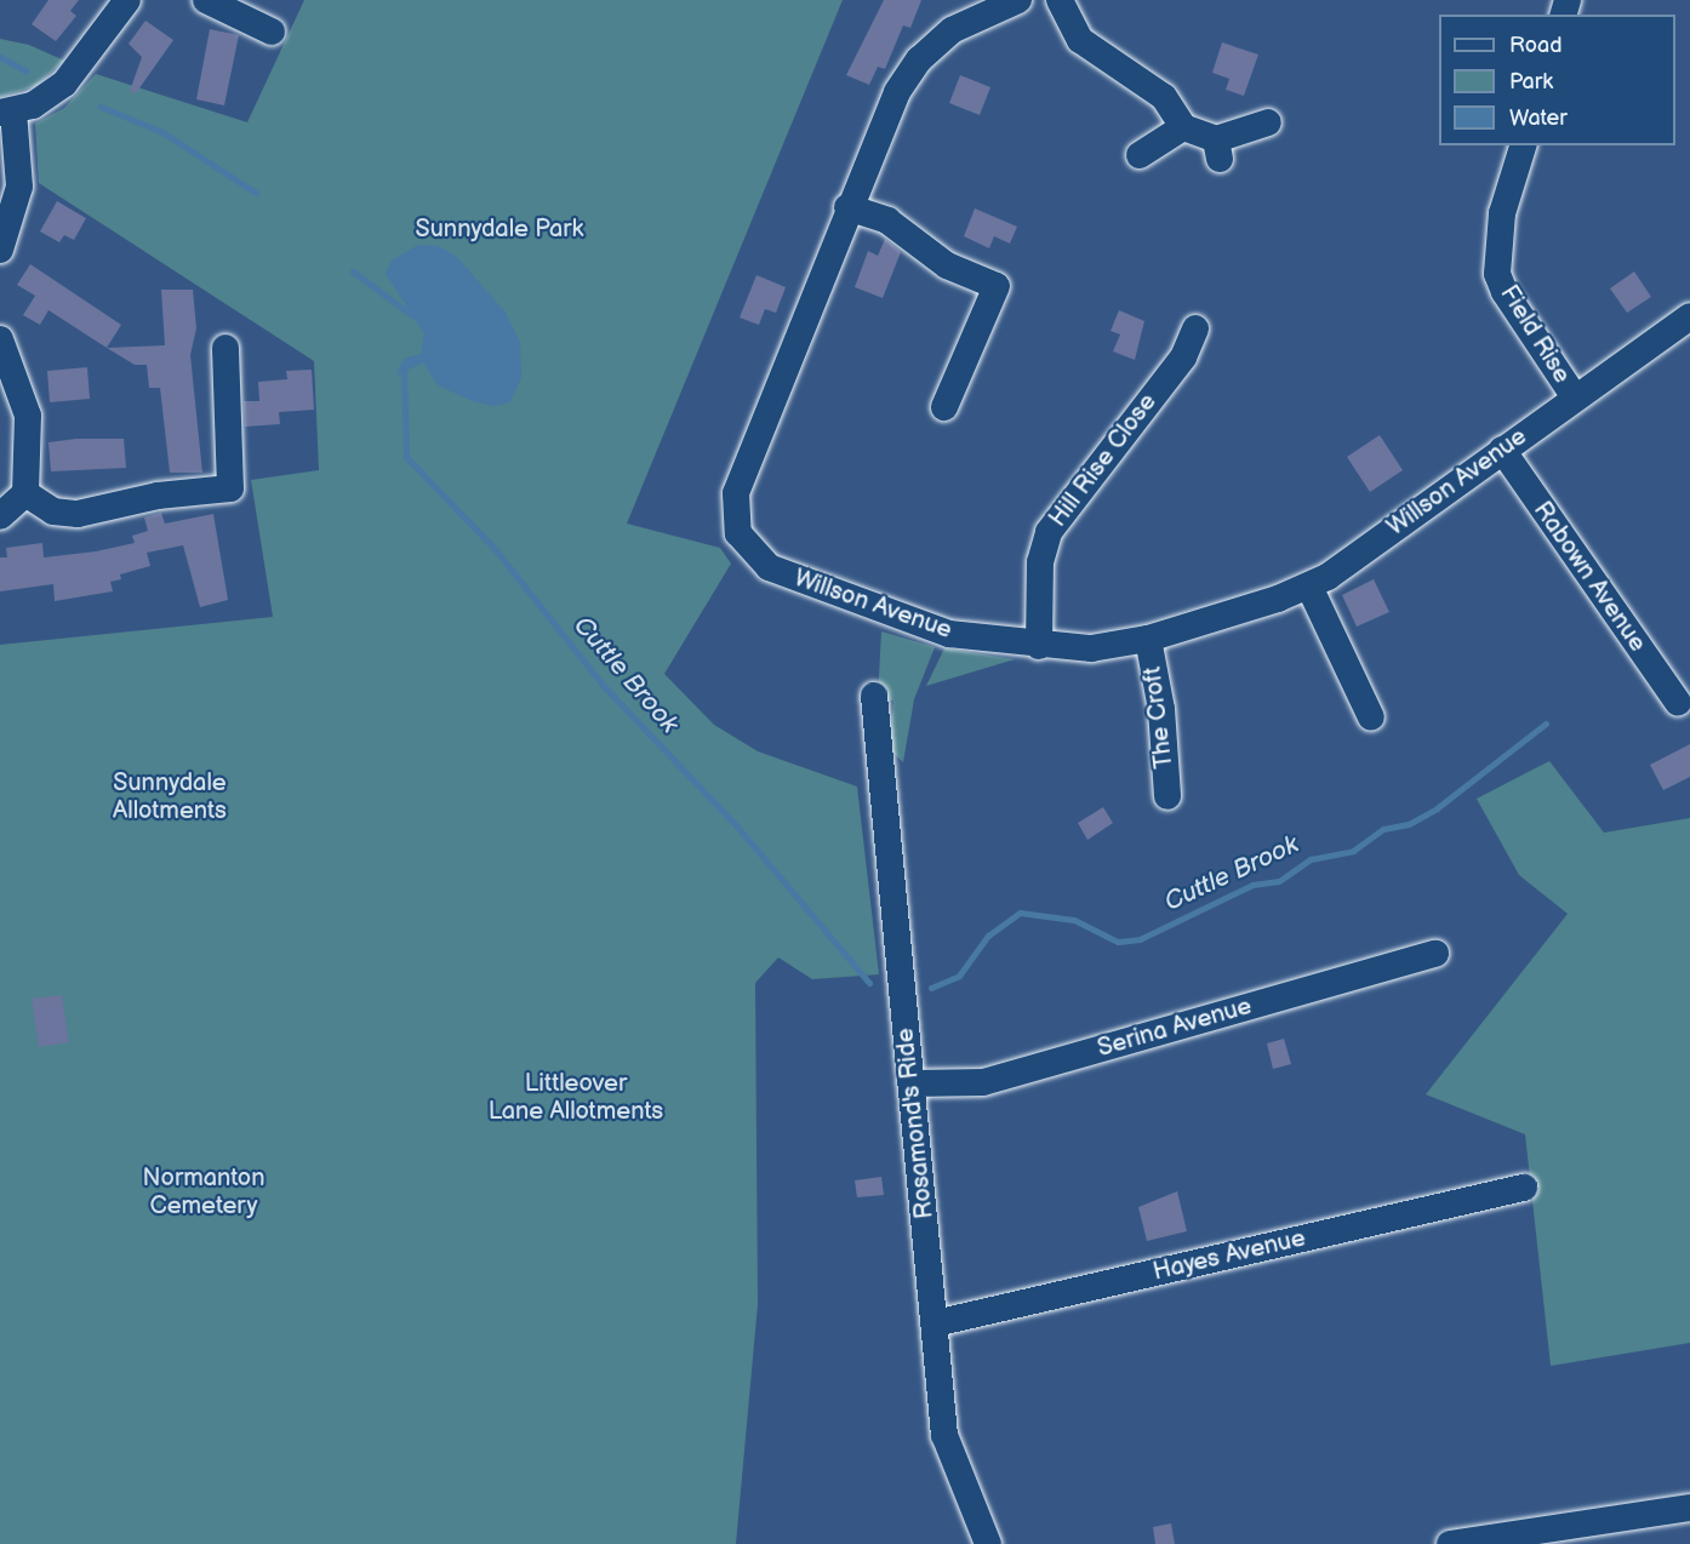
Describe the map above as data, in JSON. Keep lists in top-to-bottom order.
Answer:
{
  "streets": {
    "street": [
      "Field Rise",
      "Hill Rise Close",
      "Willson Avenue",
      "Rabown Avenue",
      "The Croft",
      "Serina Avenue",
      "Rosamond's Ride",
      "Hayes Avenue"
    ]
  },
  "crossings": [
    ["Field Rise", "Willson Avenue"],
    ["Hill Rise Close", "Willson Avenue"],
    ["Willson Avenue", "Rabown Avenue"],
    ["Willson Avenue", "The Croft"],
    ["Serina Avenue", "Rosamond's Ride"],
    ["Rosamond's Ride", "Hayes Avenue"]
  ],
  "water": ["Cuttle Brook"],
  "parks": [
    "Sunnydale Park",
    "Sunnydale Allotments",
    "Littleover Lane Allotments",
    "Normanton Cemetery"
  ],
  "legend": ["Road", "Park", "Water"]
}
